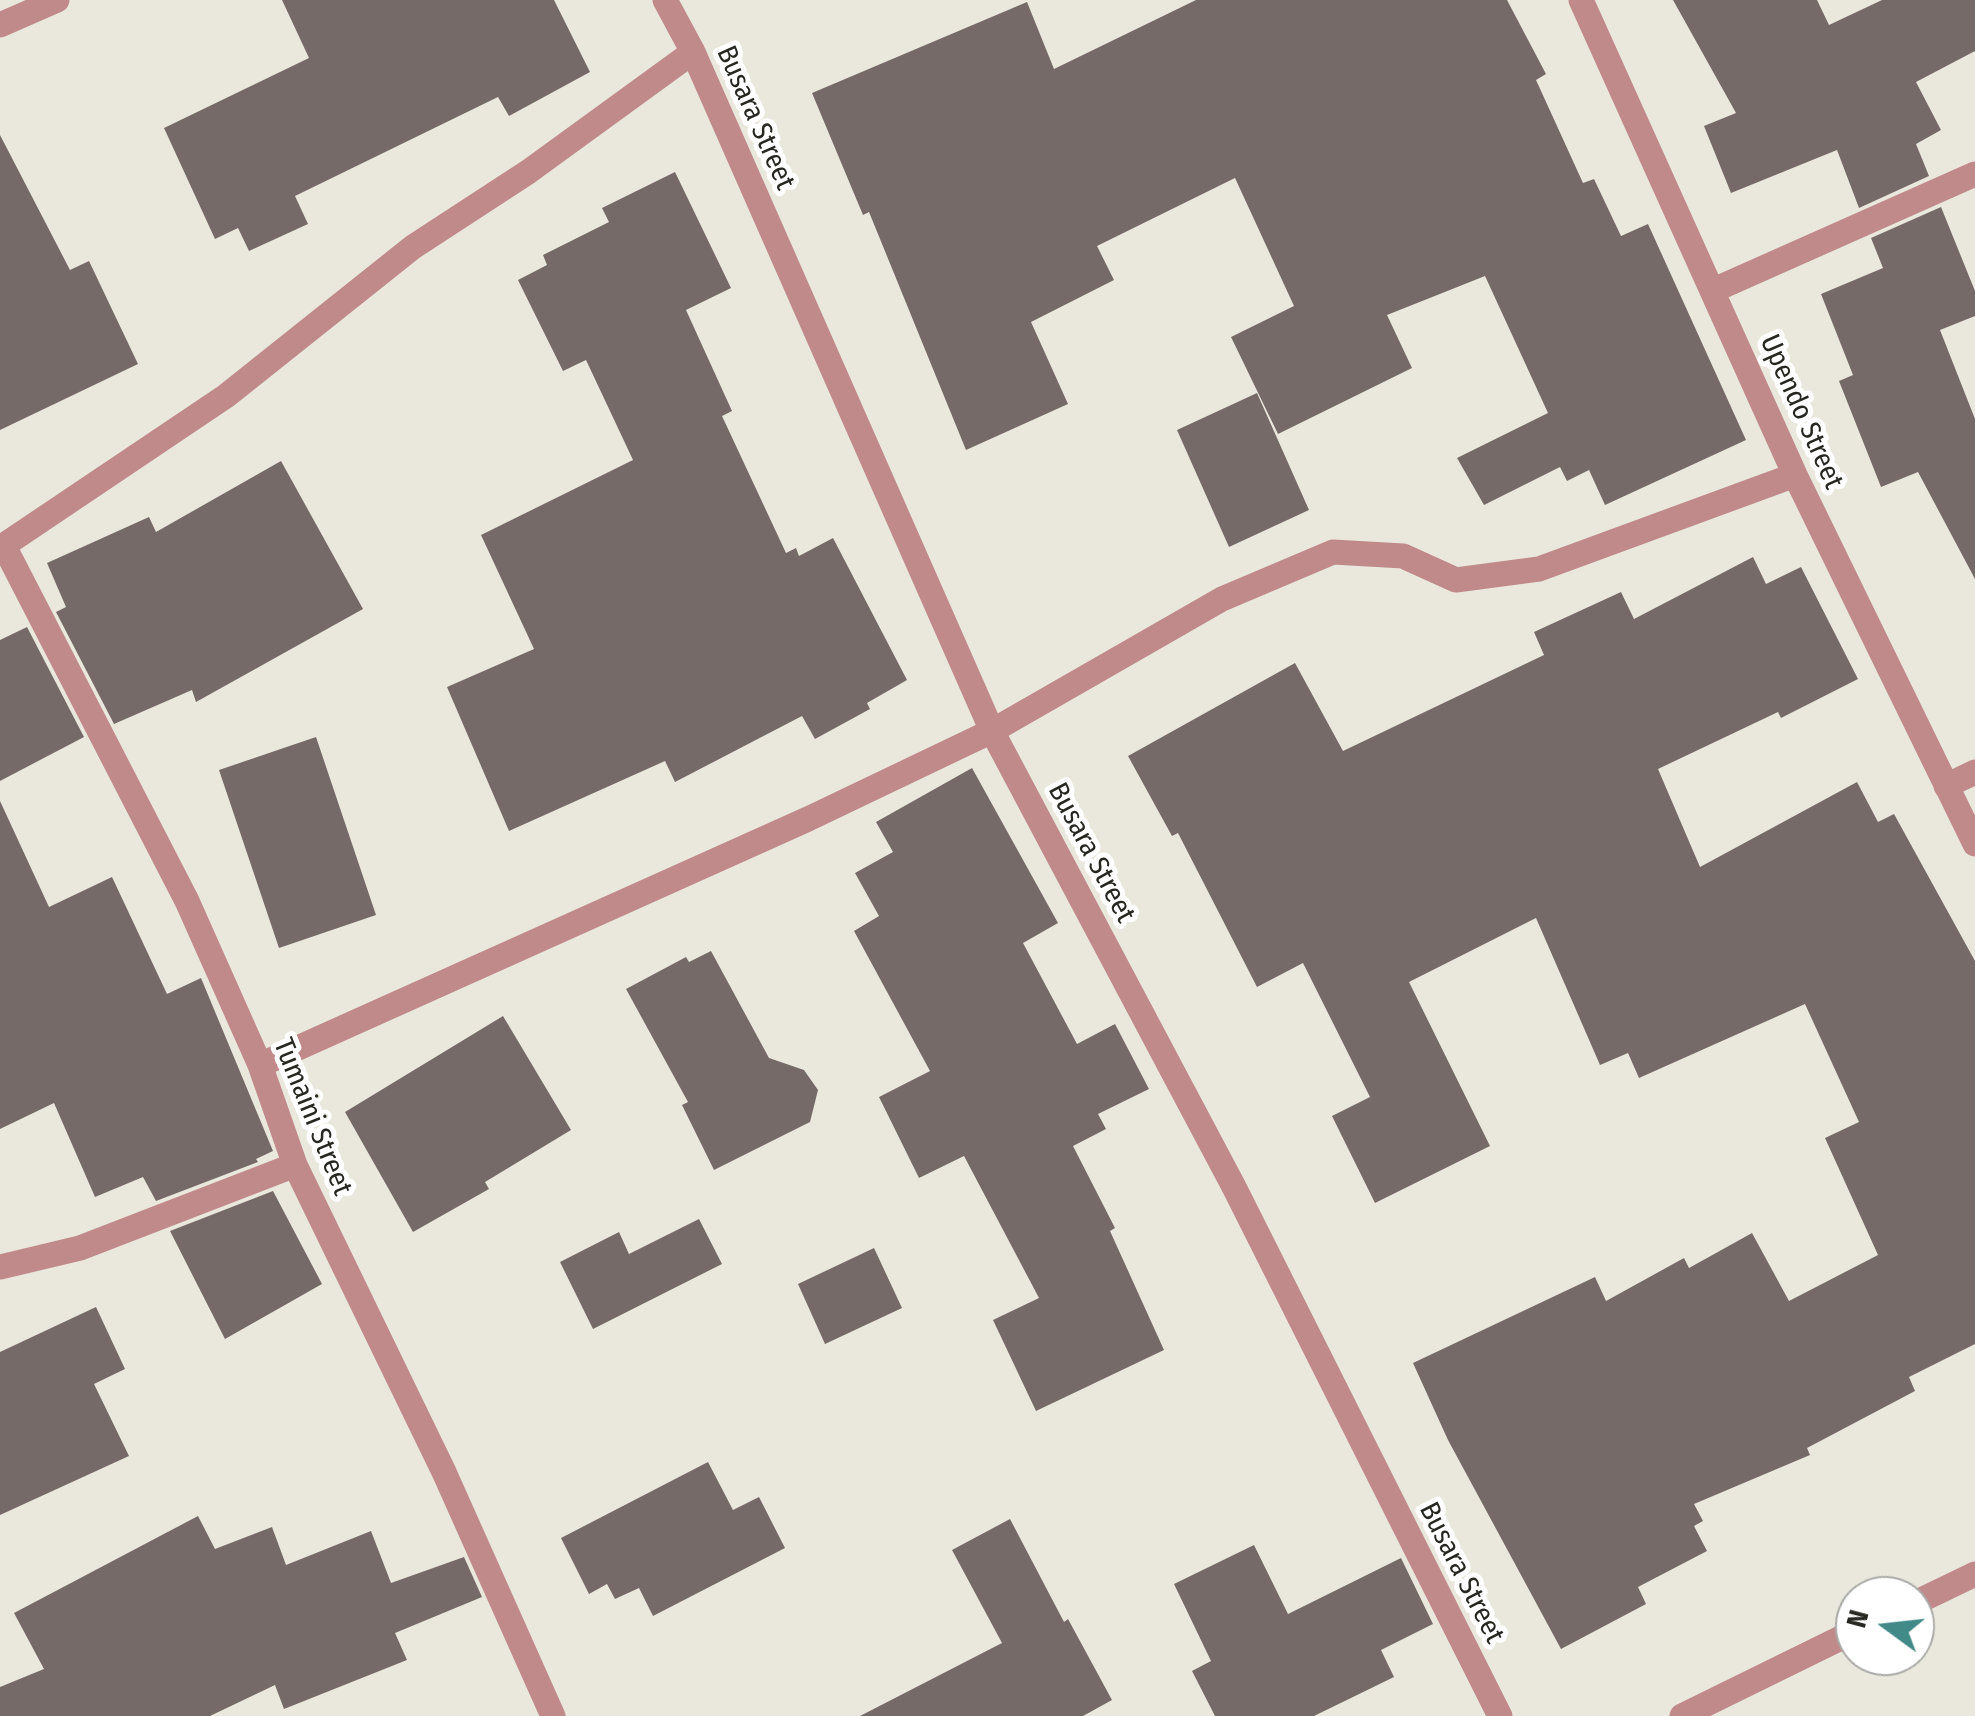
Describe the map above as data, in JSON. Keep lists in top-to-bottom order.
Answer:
{
  "streets": {
    "street": ["Busara Street", "Upendo Street", "Tumaini Street"]
  },
  "north": "left"
}
